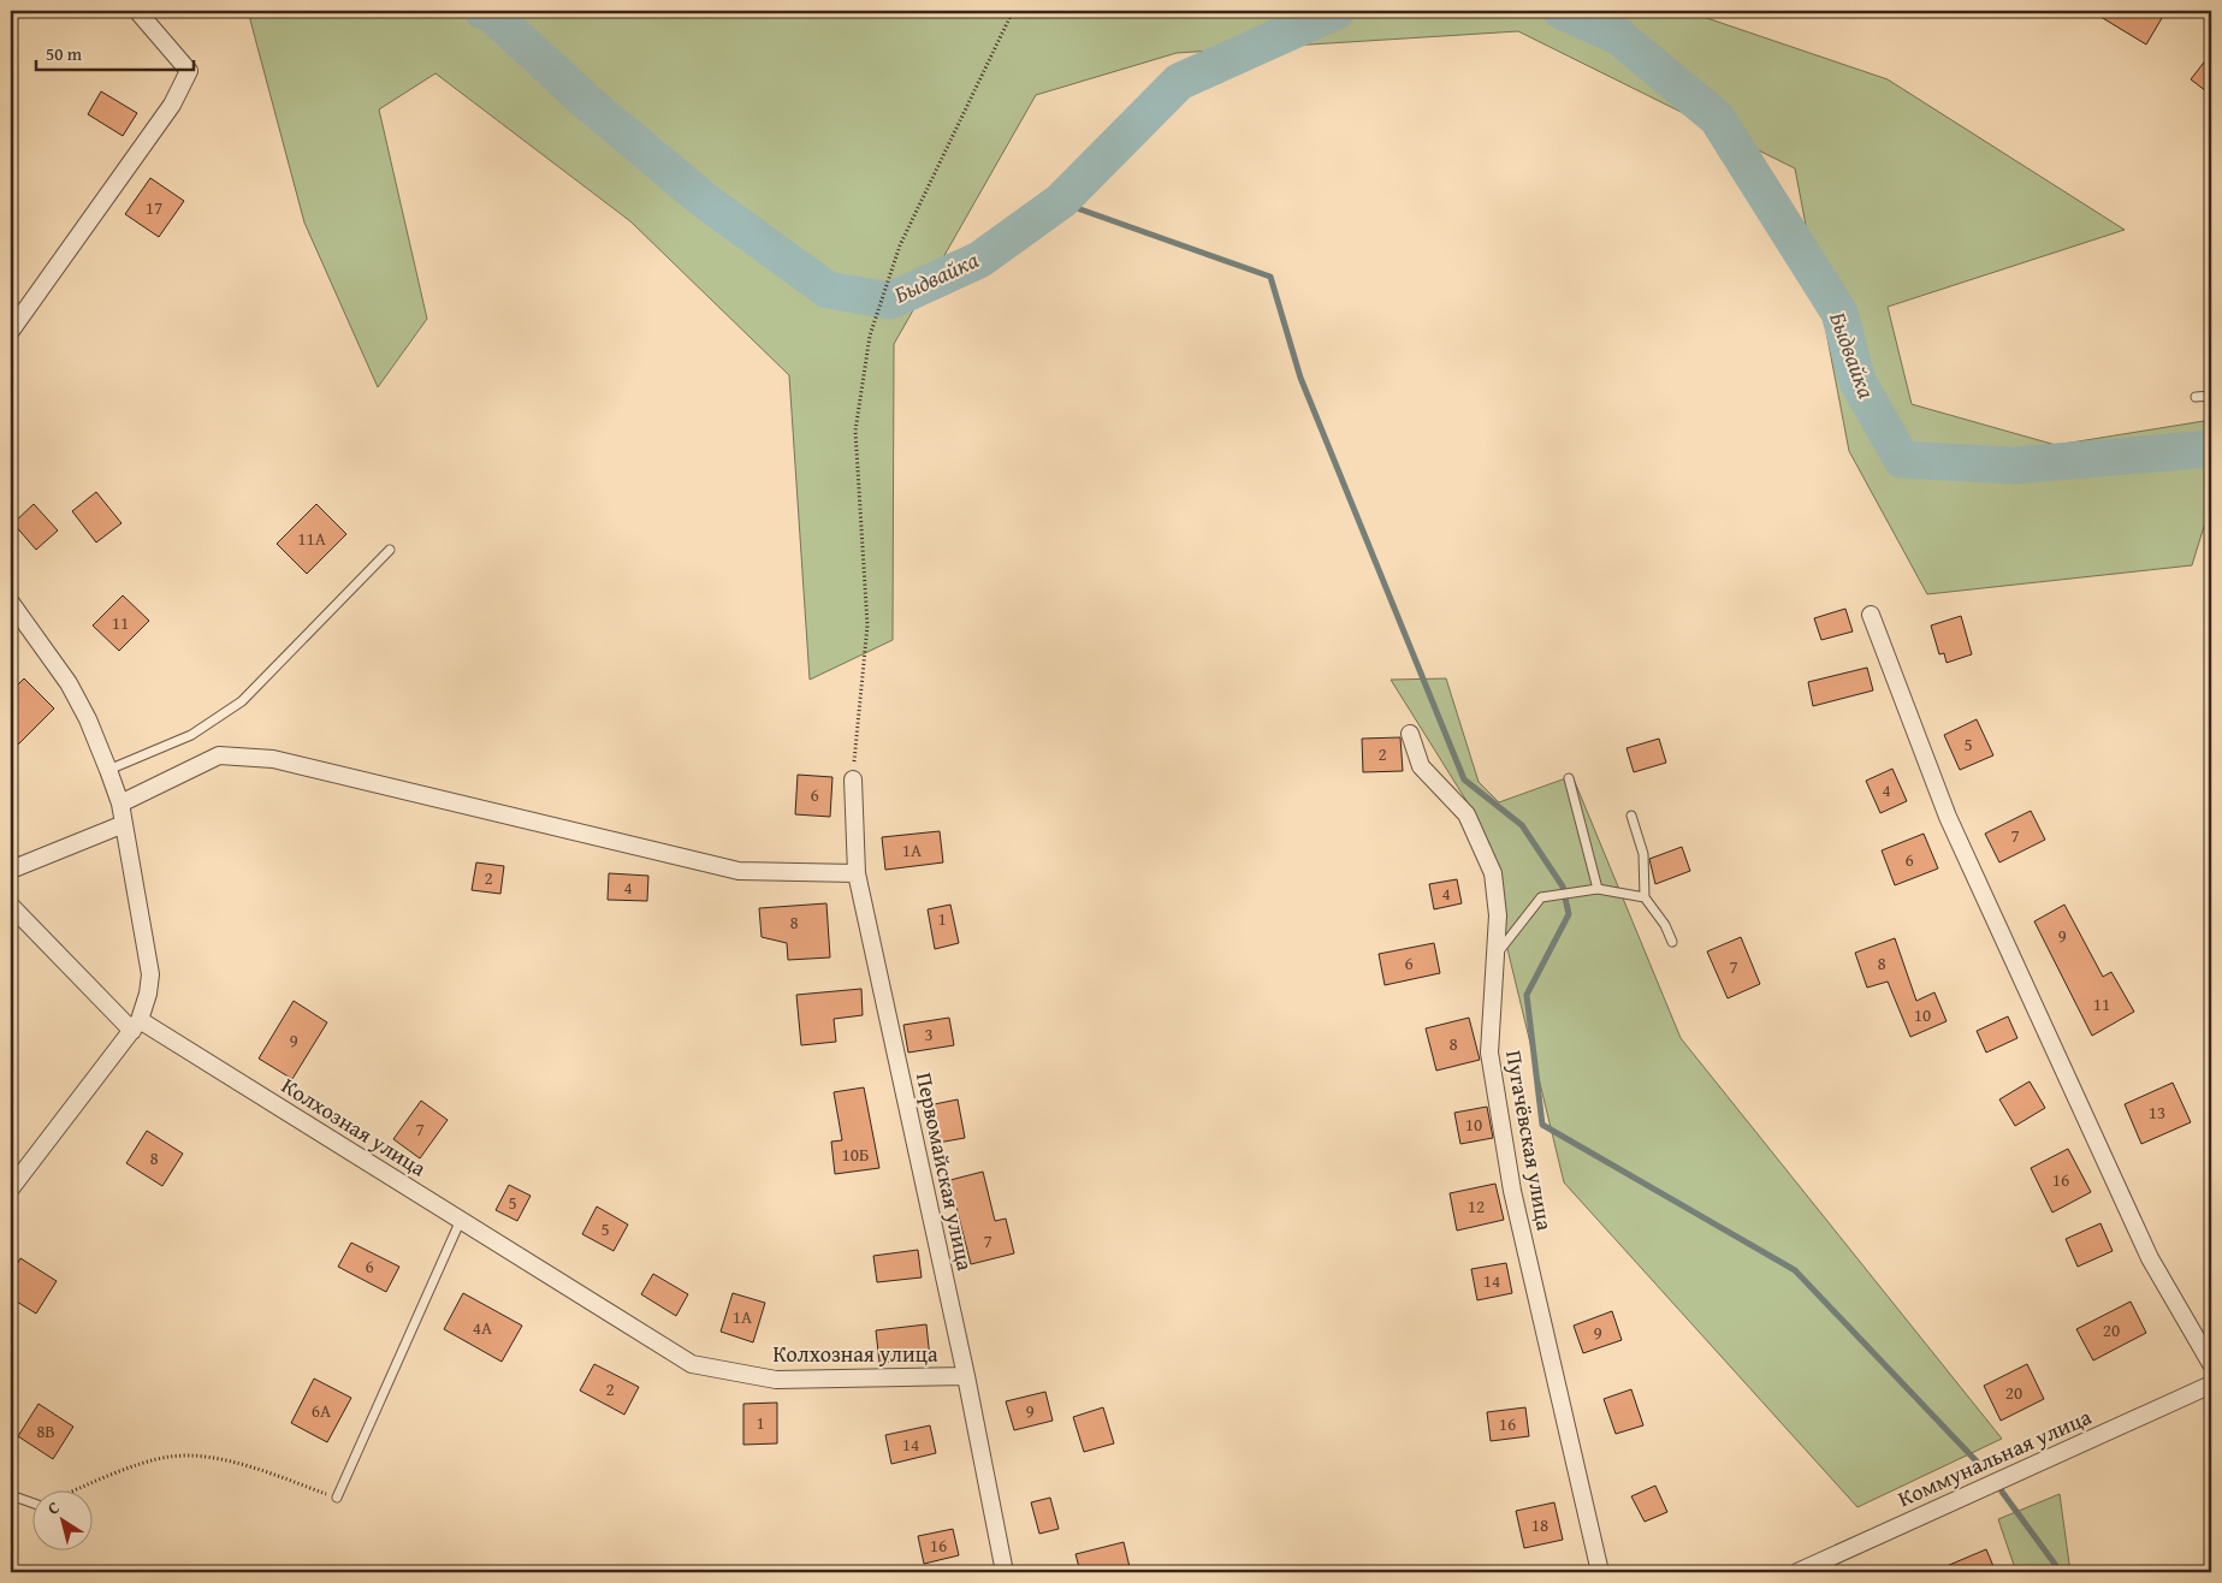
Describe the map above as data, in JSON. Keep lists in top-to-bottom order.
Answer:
{
  "streets": {
    "street": [
      "Колхозная улица",
      "Пугачёвская улица",
      "Первомайская улица",
      "Коммунальная улица"
    ]
  },
  "crossings": [
    ["Колхозная улица", "Первомайская улица"]
  ],
  "water": ["Быдвайка"],
  "house_numbers": [
    "17",
    "11А",
    "11",
    "5",
    "2",
    "4",
    "6",
    "7",
    "1А",
    "6",
    "2",
    "4",
    "4",
    "1",
    "8",
    "9",
    "6",
    "8",
    "7",
    "11",
    "10",
    "3",
    "9",
    "8",
    "13",
    "10",
    "7",
    "10Б",
    "8",
    "16",
    "5",
    "12",
    "5",
    "7",
    "6",
    "14",
    "1А",
    "4А",
    "20",
    "9",
    "2",
    "20",
    "6А",
    "9",
    "1",
    "16",
    "8В",
    "14",
    "18",
    "16"
  ],
  "scale_bar": "50 m",
  "north": "top left"
}
